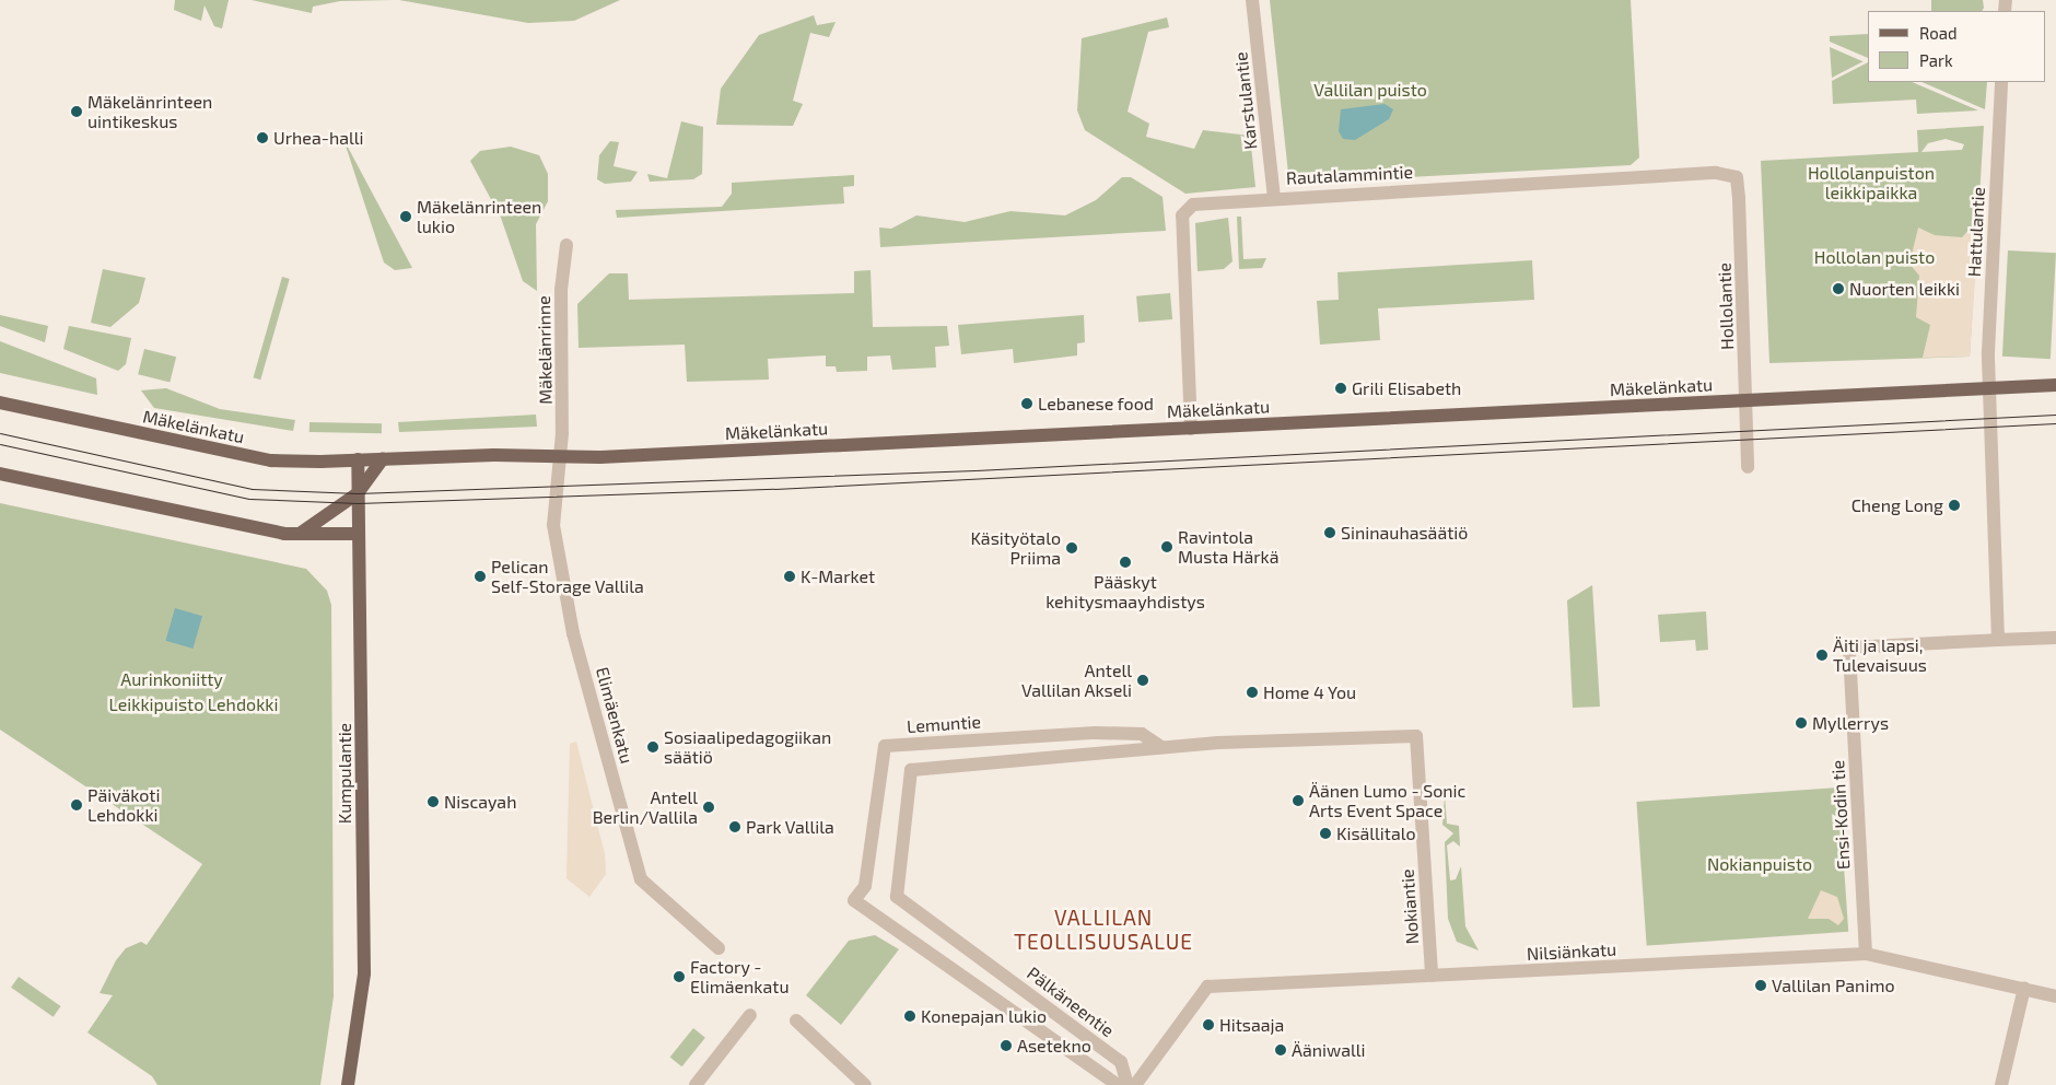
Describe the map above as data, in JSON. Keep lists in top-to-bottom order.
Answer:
{
  "streets": {
    "main road": ["Mäkelänkatu", "Kumpulantie"],
    "street": [
      "Karstulantie",
      "Rautalammintie",
      "Hattulantie",
      "Hollolantie",
      "Mäkelänrinne",
      "Elimäenkatu",
      "Lemuntie",
      "Ensi-Kodin tie",
      "Nokiantie",
      "Nilsiänkatu",
      "Pälkäneentie"
    ]
  },
  "crossings": [
    ["Karstulantie", "Rautalammintie"],
    ["Rautalammintie", "Hollolantie"],
    ["Rautalammintie", "Mäkelänkatu"],
    ["Hattulantie", "Mäkelänkatu"],
    ["Hattulantie", "Ensi-Kodin tie"],
    ["Hollolantie", "Mäkelänkatu"],
    ["Mäkelänrinne", "Mäkelänkatu"],
    ["Mäkelänrinne", "Elimäenkatu"],
    ["Mäkelänkatu", "Elimäenkatu"],
    ["Mäkelänkatu", "Kumpulantie"],
    ["Lemuntie", "Nokiantie"],
    ["Lemuntie", "Pälkäneentie"],
    ["Ensi-Kodin tie", "Nilsiänkatu"],
    ["Nokiantie", "Nilsiänkatu"],
    ["Nokiantie", "Pälkäneentie"]
  ],
  "districts": ["VALLILAN TEOLLISUUSALUE"],
  "parks": [
    "Vallilan puisto",
    "Hollolanpuiston leikkipaikka",
    "Hollolan puisto",
    "Aurinkoniitty",
    "Leikkipuisto Lehdokki",
    "Nokianpuisto"
  ],
  "places": [
    "Mäkelänrinteen uintikeskus",
    "Urhea-halli",
    "Mäkelänrinteen lukio",
    "Nuorten leikki",
    "Grili Elisabeth",
    "Lebanese food",
    "Cheng Long",
    "Sininauhasäätiö",
    "Ravintola Musta Härkä",
    "Käsityötalo Priima",
    "Pääskyt kehitysmaayhdistys",
    "Pelican Self-Storage Vallila",
    "K-Market",
    "Äiti ja lapsi, Tulevaisuus",
    "Antell Vallilan Akseli",
    "Home 4 You",
    "Myllerrys",
    "Sosiaalipedagogiikan säätiö",
    "Äänen Lumo - Sonic Arts Event Space",
    "Niscayah",
    "Päiväkoti Lehdokki",
    "Antell Berlin/Vallila",
    "Park Vallila",
    "Kisällitalo",
    "Factory - Elimäenkatu",
    "Vallilan Panimo",
    "Konepajan lukio",
    "Hitsaaja",
    "Asetekno",
    "Ääniwalli"
  ],
  "legend": ["Road", "Park"]
}
